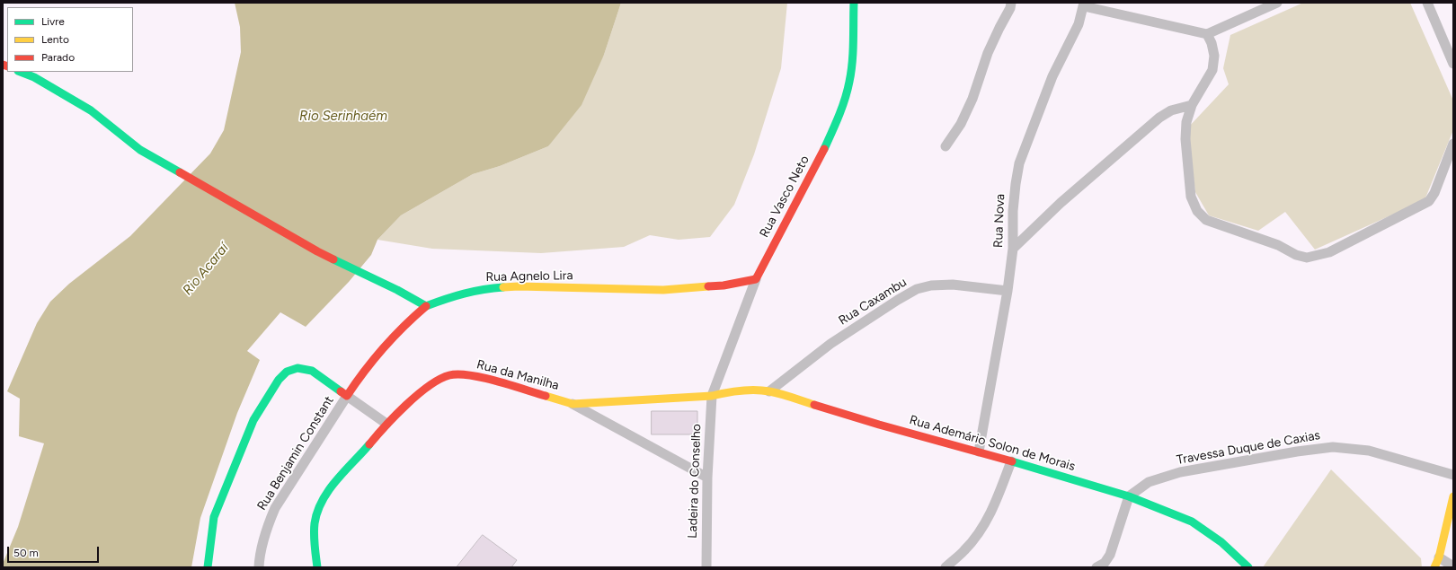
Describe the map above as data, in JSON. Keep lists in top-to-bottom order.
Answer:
{
  "streets": {
    "street": [
      "Rua Vasco Neto",
      "Rua Nova",
      "Rua Agnelo Lira",
      "Rua Caxambu",
      "Rua da Manilha",
      "Rua Ademário Solon de Morais",
      "Travessa Duque de Caxias",
      "Rua Benjamin Constant",
      "Ladeira do Conselho"
    ]
  },
  "crossings": [
    ["Rua Vasco Neto", "Rua Agnelo Lira"],
    ["Rua Vasco Neto", "Rua da Manilha"],
    ["Rua Vasco Neto", "Rua Ademário Solon de Morais"],
    ["Rua Vasco Neto", "Ladeira do Conselho"],
    ["Rua Nova", "Rua Caxambu"],
    ["Rua Nova", "Rua Ademário Solon de Morais"],
    ["Rua Agnelo Lira", "Rua Benjamin Constant"],
    ["Rua Caxambu", "Rua Ademário Solon de Morais"],
    ["Rua da Manilha", "Rua Ademário Solon de Morais"],
    ["Rua da Manilha", "Ladeira do Conselho"],
    ["Rua Ademário Solon de Morais", "Travessa Duque de Caxias"],
    ["Rua Ademário Solon de Morais", "Ladeira do Conselho"]
  ],
  "water": ["Rio Serinhaém", "Rio Acaraí"],
  "legend": ["Livre", "Lento", "Parado"],
  "scale_bar": "50 m"
}
